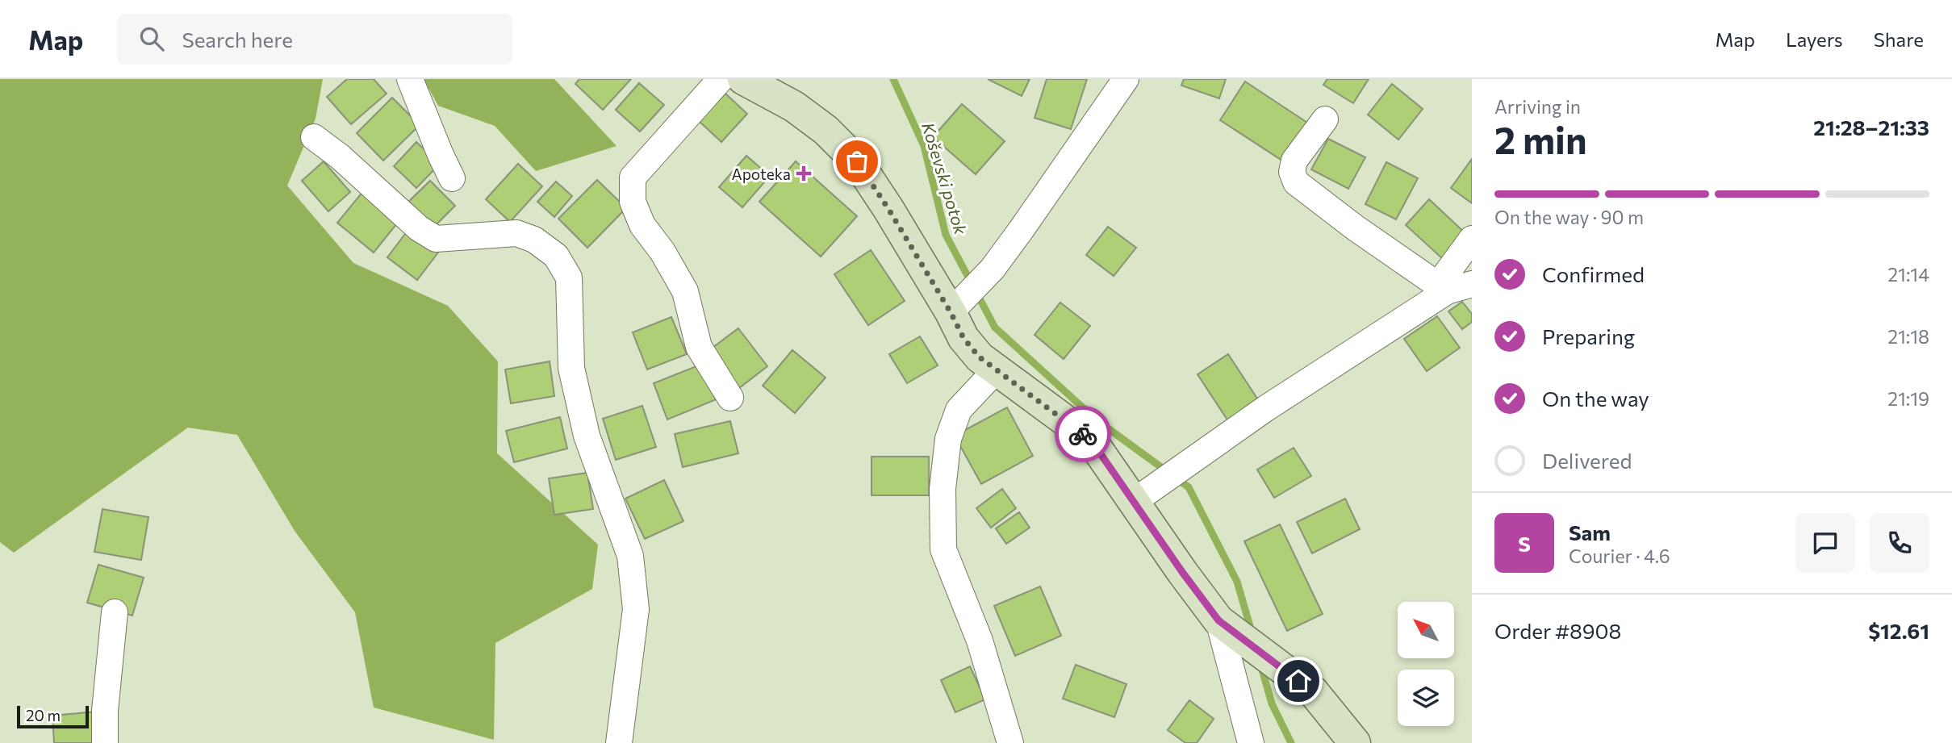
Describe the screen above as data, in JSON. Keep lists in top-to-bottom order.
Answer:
{
  "water": ["Koševski potok"],
  "places": {
    "health": ["Apoteka"]
  },
  "scale_bar": "20 m",
  "north": "top left",
  "page": {
    "header": "Map",
    "search": "Search here",
    "nav": ["Map", "Layers", "Share"],
    "heading": ["2 min", "Arriving in", "21:28–21:33"],
    "panel": [
      "Sam",
      "Courier · 4.6",
      "Order #8908",
      "$12.61"
    ],
    "bar": "On the way · 90 m",
    "list": [
      ["Confirmed", "21:14"],
      ["Preparing", "21:18"],
      ["On the way", "21:19"],
      "Delivered"
    ],
    "round": "S",
    "scale": "20 m"
  }
}
